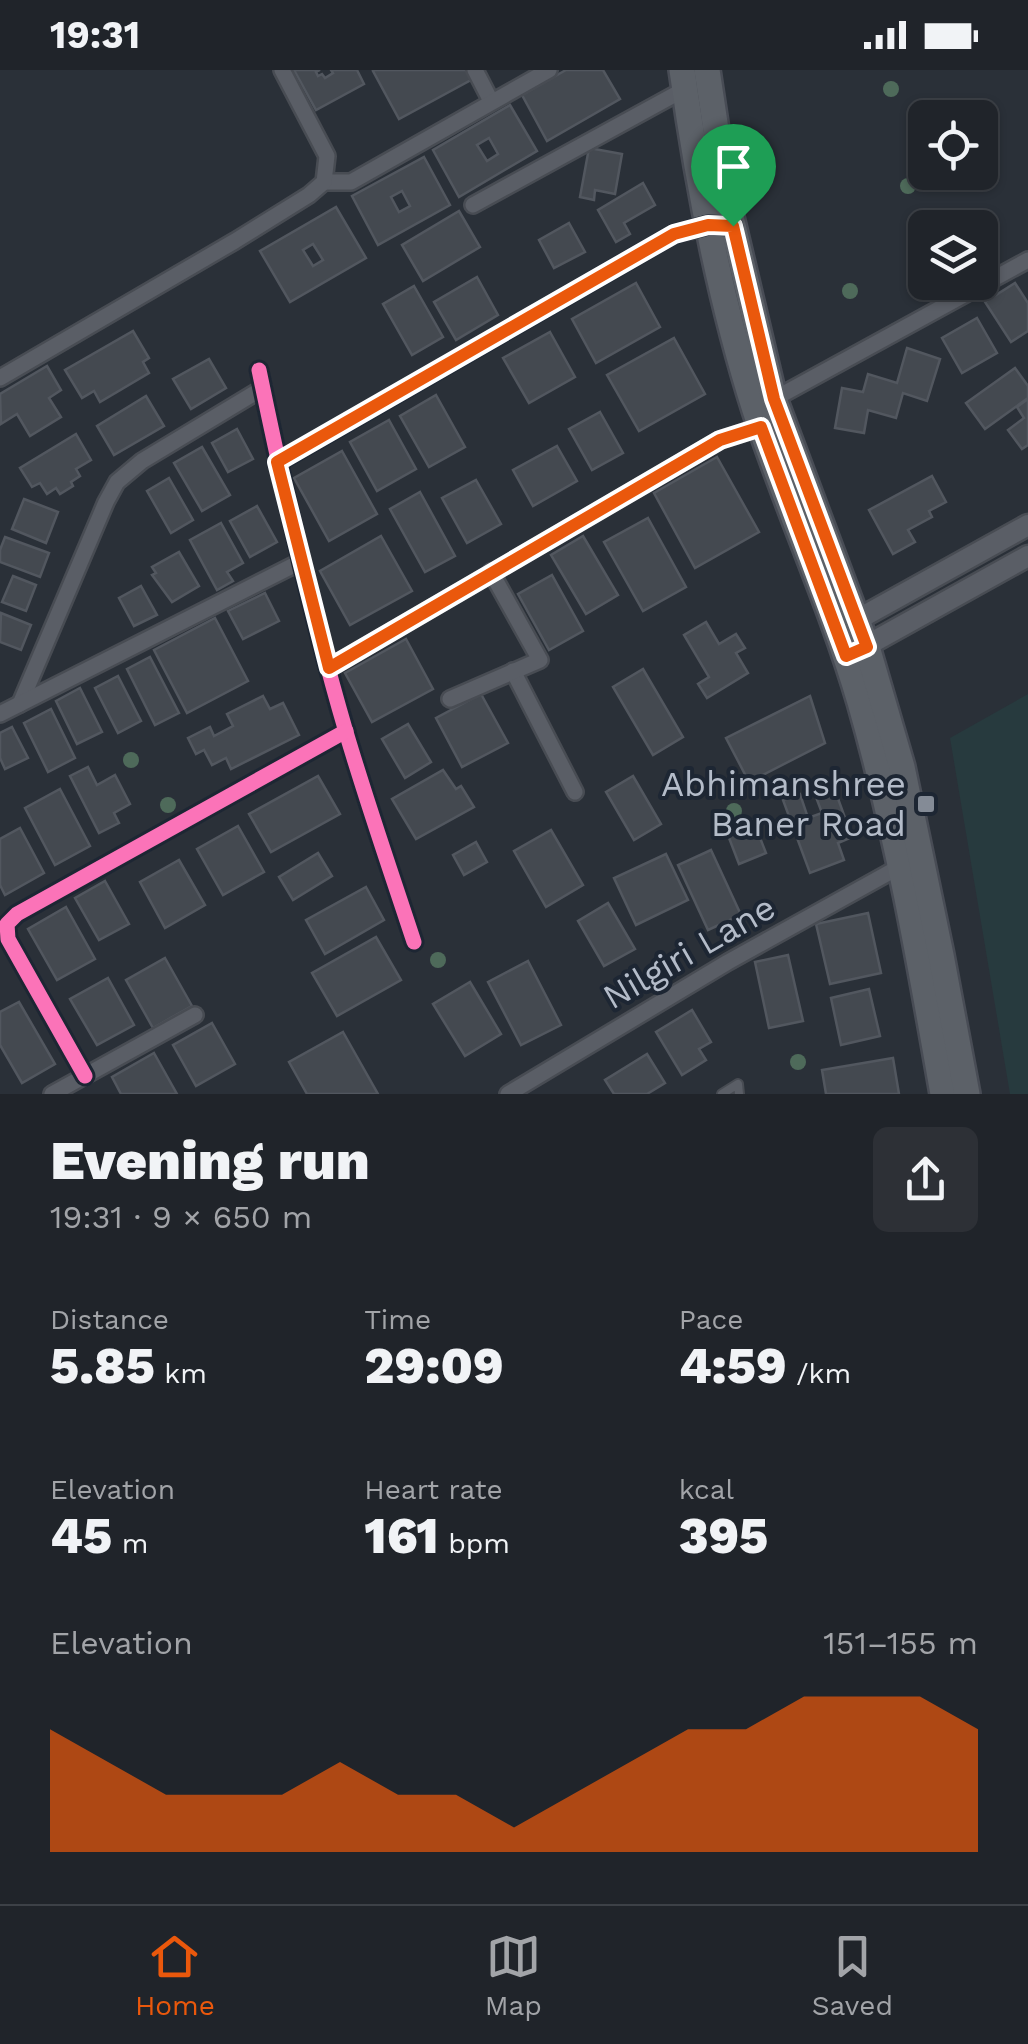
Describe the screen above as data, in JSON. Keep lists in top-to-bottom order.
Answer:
{
  "streets": {
    "street": ["Nilgiri Lane"]
  },
  "places": {
    "transit": ["Abhimanshree Baner Road"]
  },
  "page": {
    "status": "19:31",
    "heading": ["Evening run", "19:31 · 9 × 650 m"],
    "stats": [
      ["Distance", "5.85 km"],
      ["Time", "29:09"],
      ["Pace", "4:59 /km"],
      ["Elevation", "45 m"],
      ["Heart rate", "161 bpm"],
      ["kcal", "395"]
    ],
    "chart": ["Elevation", "151–155 m"],
    "tabs": ["Home", "Map", "Saved"]
  }
}
